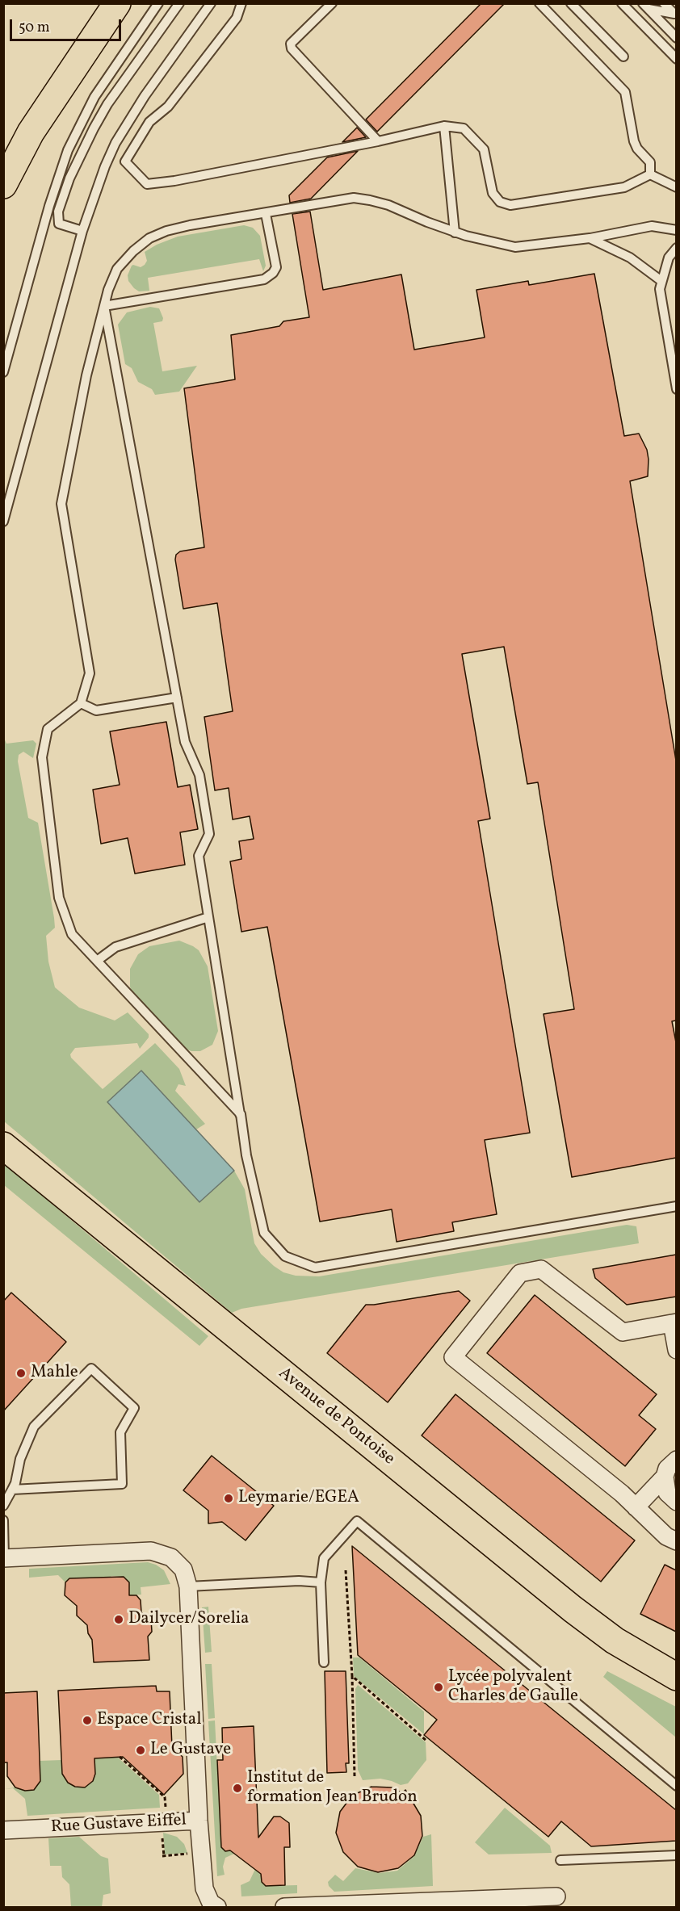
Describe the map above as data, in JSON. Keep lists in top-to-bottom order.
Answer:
{
  "streets": {
    "main road": ["Avenue de Pontoise"],
    "street": ["Rue Gustave Eiffel"]
  },
  "places": [
    "Mahle",
    "Leymarie/EGEA",
    "Dailycer/Sorelia",
    "Lycée polyvalent Charles de Gaulle",
    "Espace Cristal",
    "Le Gustave",
    "Institut de formation Jean Brudon"
  ],
  "scale_bar": "50 m"
}
